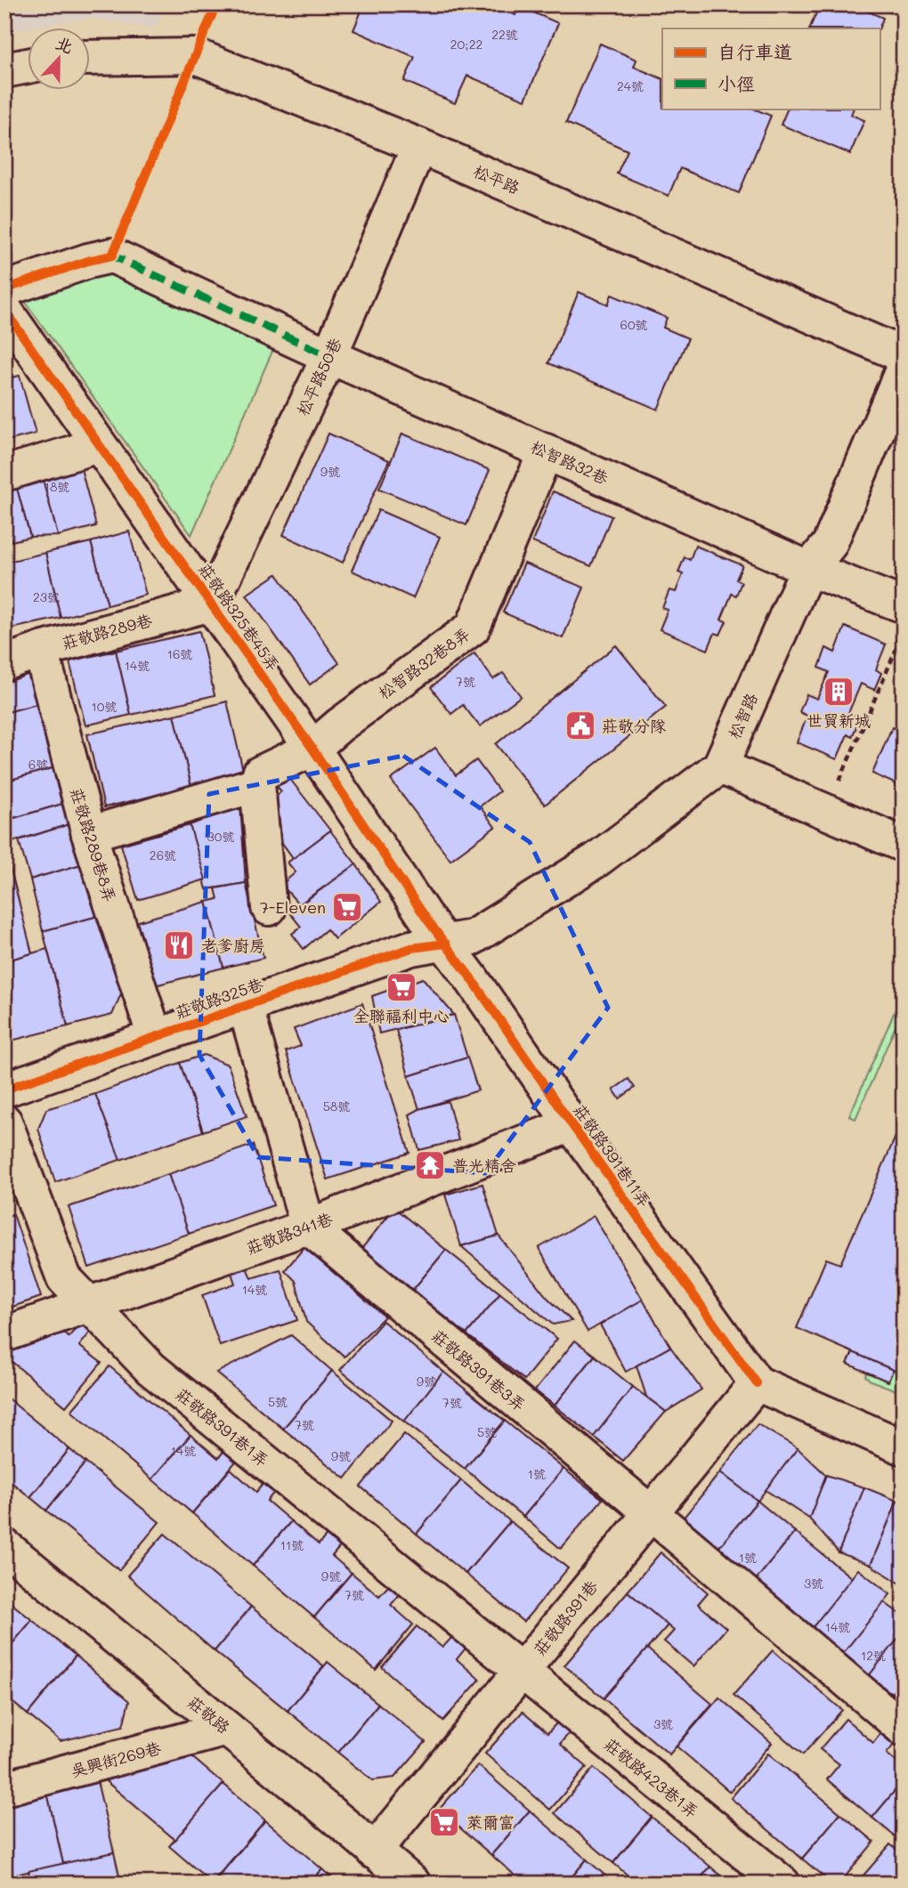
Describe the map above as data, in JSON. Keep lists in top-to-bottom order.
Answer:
{
  "streets": {
    "street": [
      "松平路",
      "松平路50巷",
      "松智路32巷",
      "莊敬路325巷45弄",
      "莊敬路289巷",
      "松智路32巷8弄",
      "松智路",
      "莊敬路289巷8弄",
      "莊敬路325巷",
      "莊敬路391巷11弄",
      "莊敬路341巷",
      "莊敬路391巷3弄",
      "莊敬路391巷1弄",
      "莊敬路391巷",
      "莊敬路",
      "吳興街269巷",
      "莊敬路423巷1弄"
    ]
  },
  "crossings": [
    ["松平路", "松平路50巷"],
    ["松平路50巷", "松智路32巷"],
    ["松平路50巷", "莊敬路325巷45弄"],
    ["松平路50巷", "莊敬路289巷"],
    ["松智路32巷", "松智路32巷8弄"],
    ["松智路32巷", "松智路"],
    ["莊敬路325巷45弄", "莊敬路289巷"],
    ["莊敬路325巷45弄", "松智路32巷8弄"],
    ["莊敬路325巷45弄", "松智路"],
    ["莊敬路325巷45弄", "莊敬路325巷"],
    ["莊敬路325巷45弄", "莊敬路391巷11弄"],
    ["莊敬路289巷", "莊敬路289巷8弄"],
    ["松智路", "莊敬路325巷"],
    ["松智路", "莊敬路391巷11弄"],
    ["莊敬路289巷8弄", "莊敬路325巷"],
    ["莊敬路325巷", "莊敬路391巷11弄"],
    ["莊敬路325巷", "莊敬路341巷"],
    ["莊敬路325巷", "莊敬路391巷3弄"],
    ["莊敬路391巷11弄", "莊敬路341巷"],
    ["莊敬路391巷11弄", "莊敬路391巷"],
    ["莊敬路341巷", "莊敬路391巷3弄"],
    ["莊敬路341巷", "莊敬路391巷1弄"],
    ["莊敬路391巷3弄", "莊敬路391巷"],
    ["莊敬路391巷1弄", "莊敬路391巷"],
    ["莊敬路391巷1弄", "莊敬路423巷1弄"],
    ["莊敬路391巷", "莊敬路"],
    ["莊敬路391巷", "莊敬路423巷1弄"],
    ["莊敬路", "吳興街269巷"]
  ],
  "places": {
    "building": ["世貿新城"],
    "public building": ["莊敬分隊"],
    "supermarket": ["7-Eleven", "全聯福利中心", "萊爾富"],
    "restaurant": ["老爹廚房"],
    "temple": ["普光精舍"]
  },
  "house_numbers": [
    "22號",
    "20;22",
    "24號",
    "60號",
    "9號",
    "18號",
    "23號",
    "16號",
    "14號",
    "7號",
    "10號",
    "6號",
    "30號",
    "26號",
    "58號",
    "14號",
    "9號",
    "5號",
    "7號",
    "7號",
    "5號",
    "14號",
    "9號",
    "1號",
    "11號",
    "1號",
    "9號",
    "3號",
    "7號",
    "14號",
    "12號",
    "3號"
  ],
  "legend": ["自行車道", "小徑"],
  "north": "top"
}
